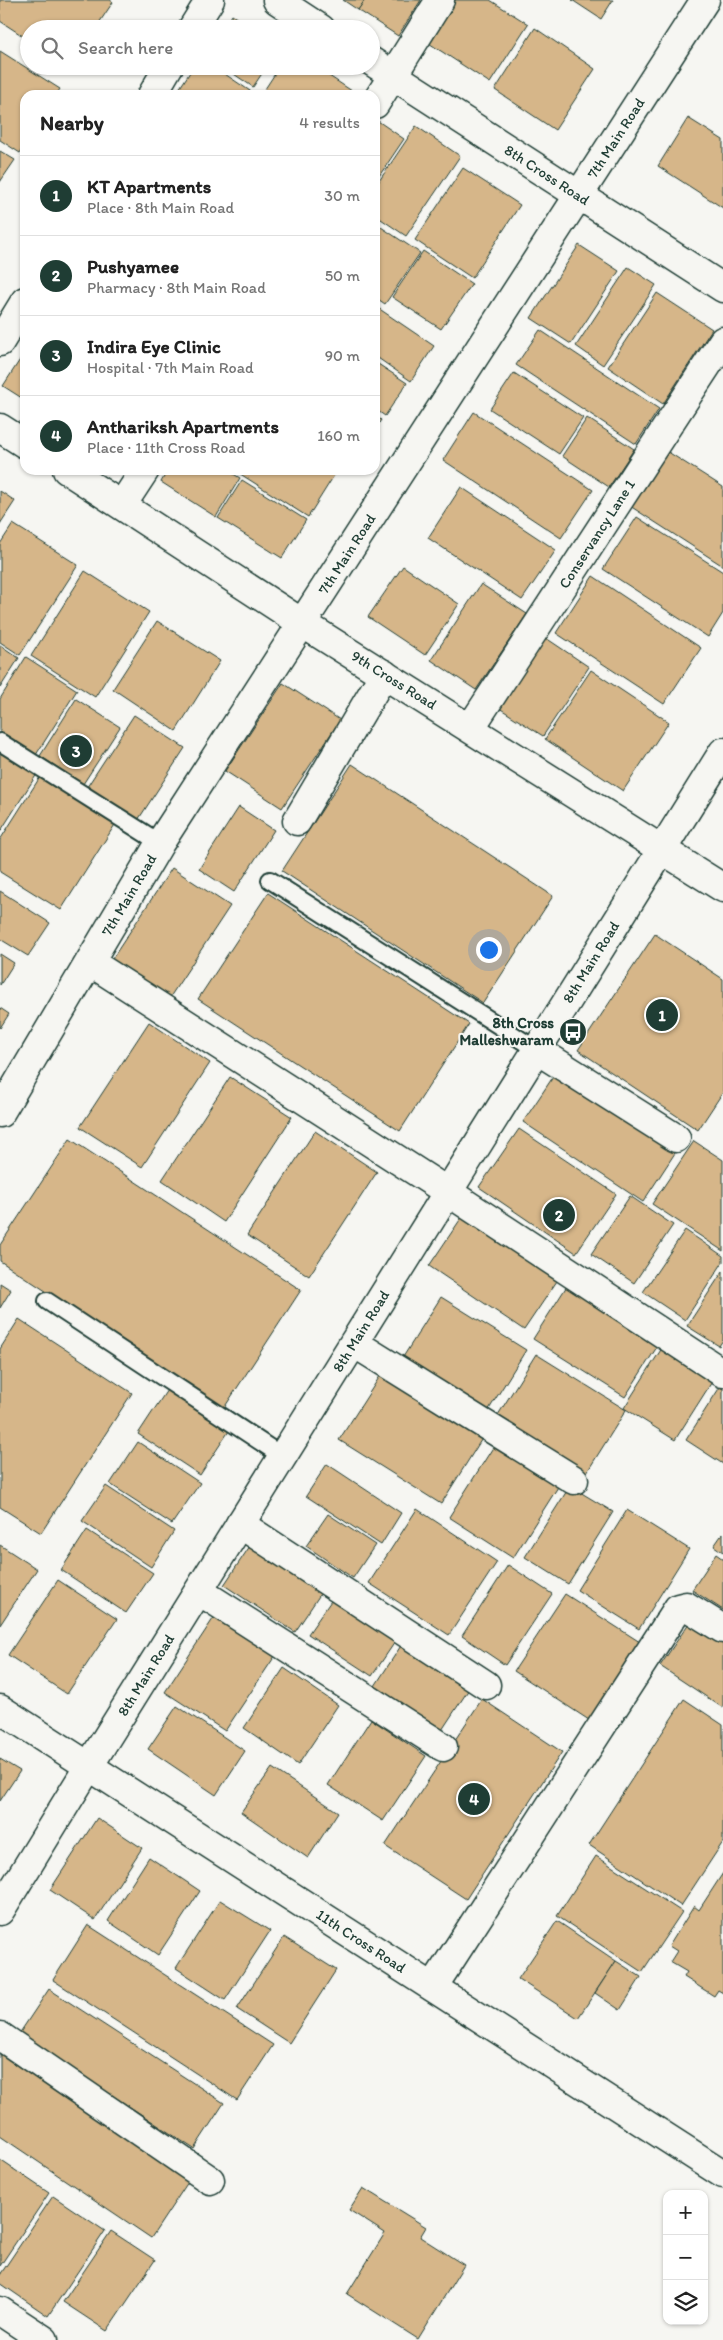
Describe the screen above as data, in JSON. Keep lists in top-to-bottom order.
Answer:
{
  "streets": {
    "street": [
      "7th Main Road",
      "8th Cross Road",
      "Conservancy Lane 1",
      "9th Cross Road",
      "8th Main Road",
      "11th Cross Road"
    ]
  },
  "crossings": [
    ["7th Main Road", "8th Cross Road"],
    ["7th Main Road", "9th Cross Road"],
    ["Conservancy Lane 1", "9th Cross Road"],
    ["9th Cross Road", "8th Main Road"],
    ["8th Main Road", "11th Cross Road"]
  ],
  "places": {
    "bus stop": ["8th Cross Malleshwaram"]
  },
  "page": {
    "search": "Search here",
    "heading": ["Nearby", "4 results"],
    "list": [
      {
        "mark": "1",
        "name": "KT Apartments",
        "note": "Place · 8th Main Road",
        "value": "30 m"
      },
      {
        "mark": "2",
        "name": "Pushyamee",
        "note": "Pharmacy · 8th Main Road",
        "value": "50 m"
      },
      {
        "mark": "3",
        "name": "Indira Eye Clinic",
        "note": "Hospital · 7th Main Road",
        "value": "90 m"
      },
      {
        "mark": "4",
        "name": "Anthariksh Apartments",
        "note": "Place · 11th Cross Road",
        "value": "160 m"
      }
    ],
    "pins": [
      "3",
      "1",
      "2",
      "4"
    ],
    "map_buttons": ["+", "−"]
  }
}
